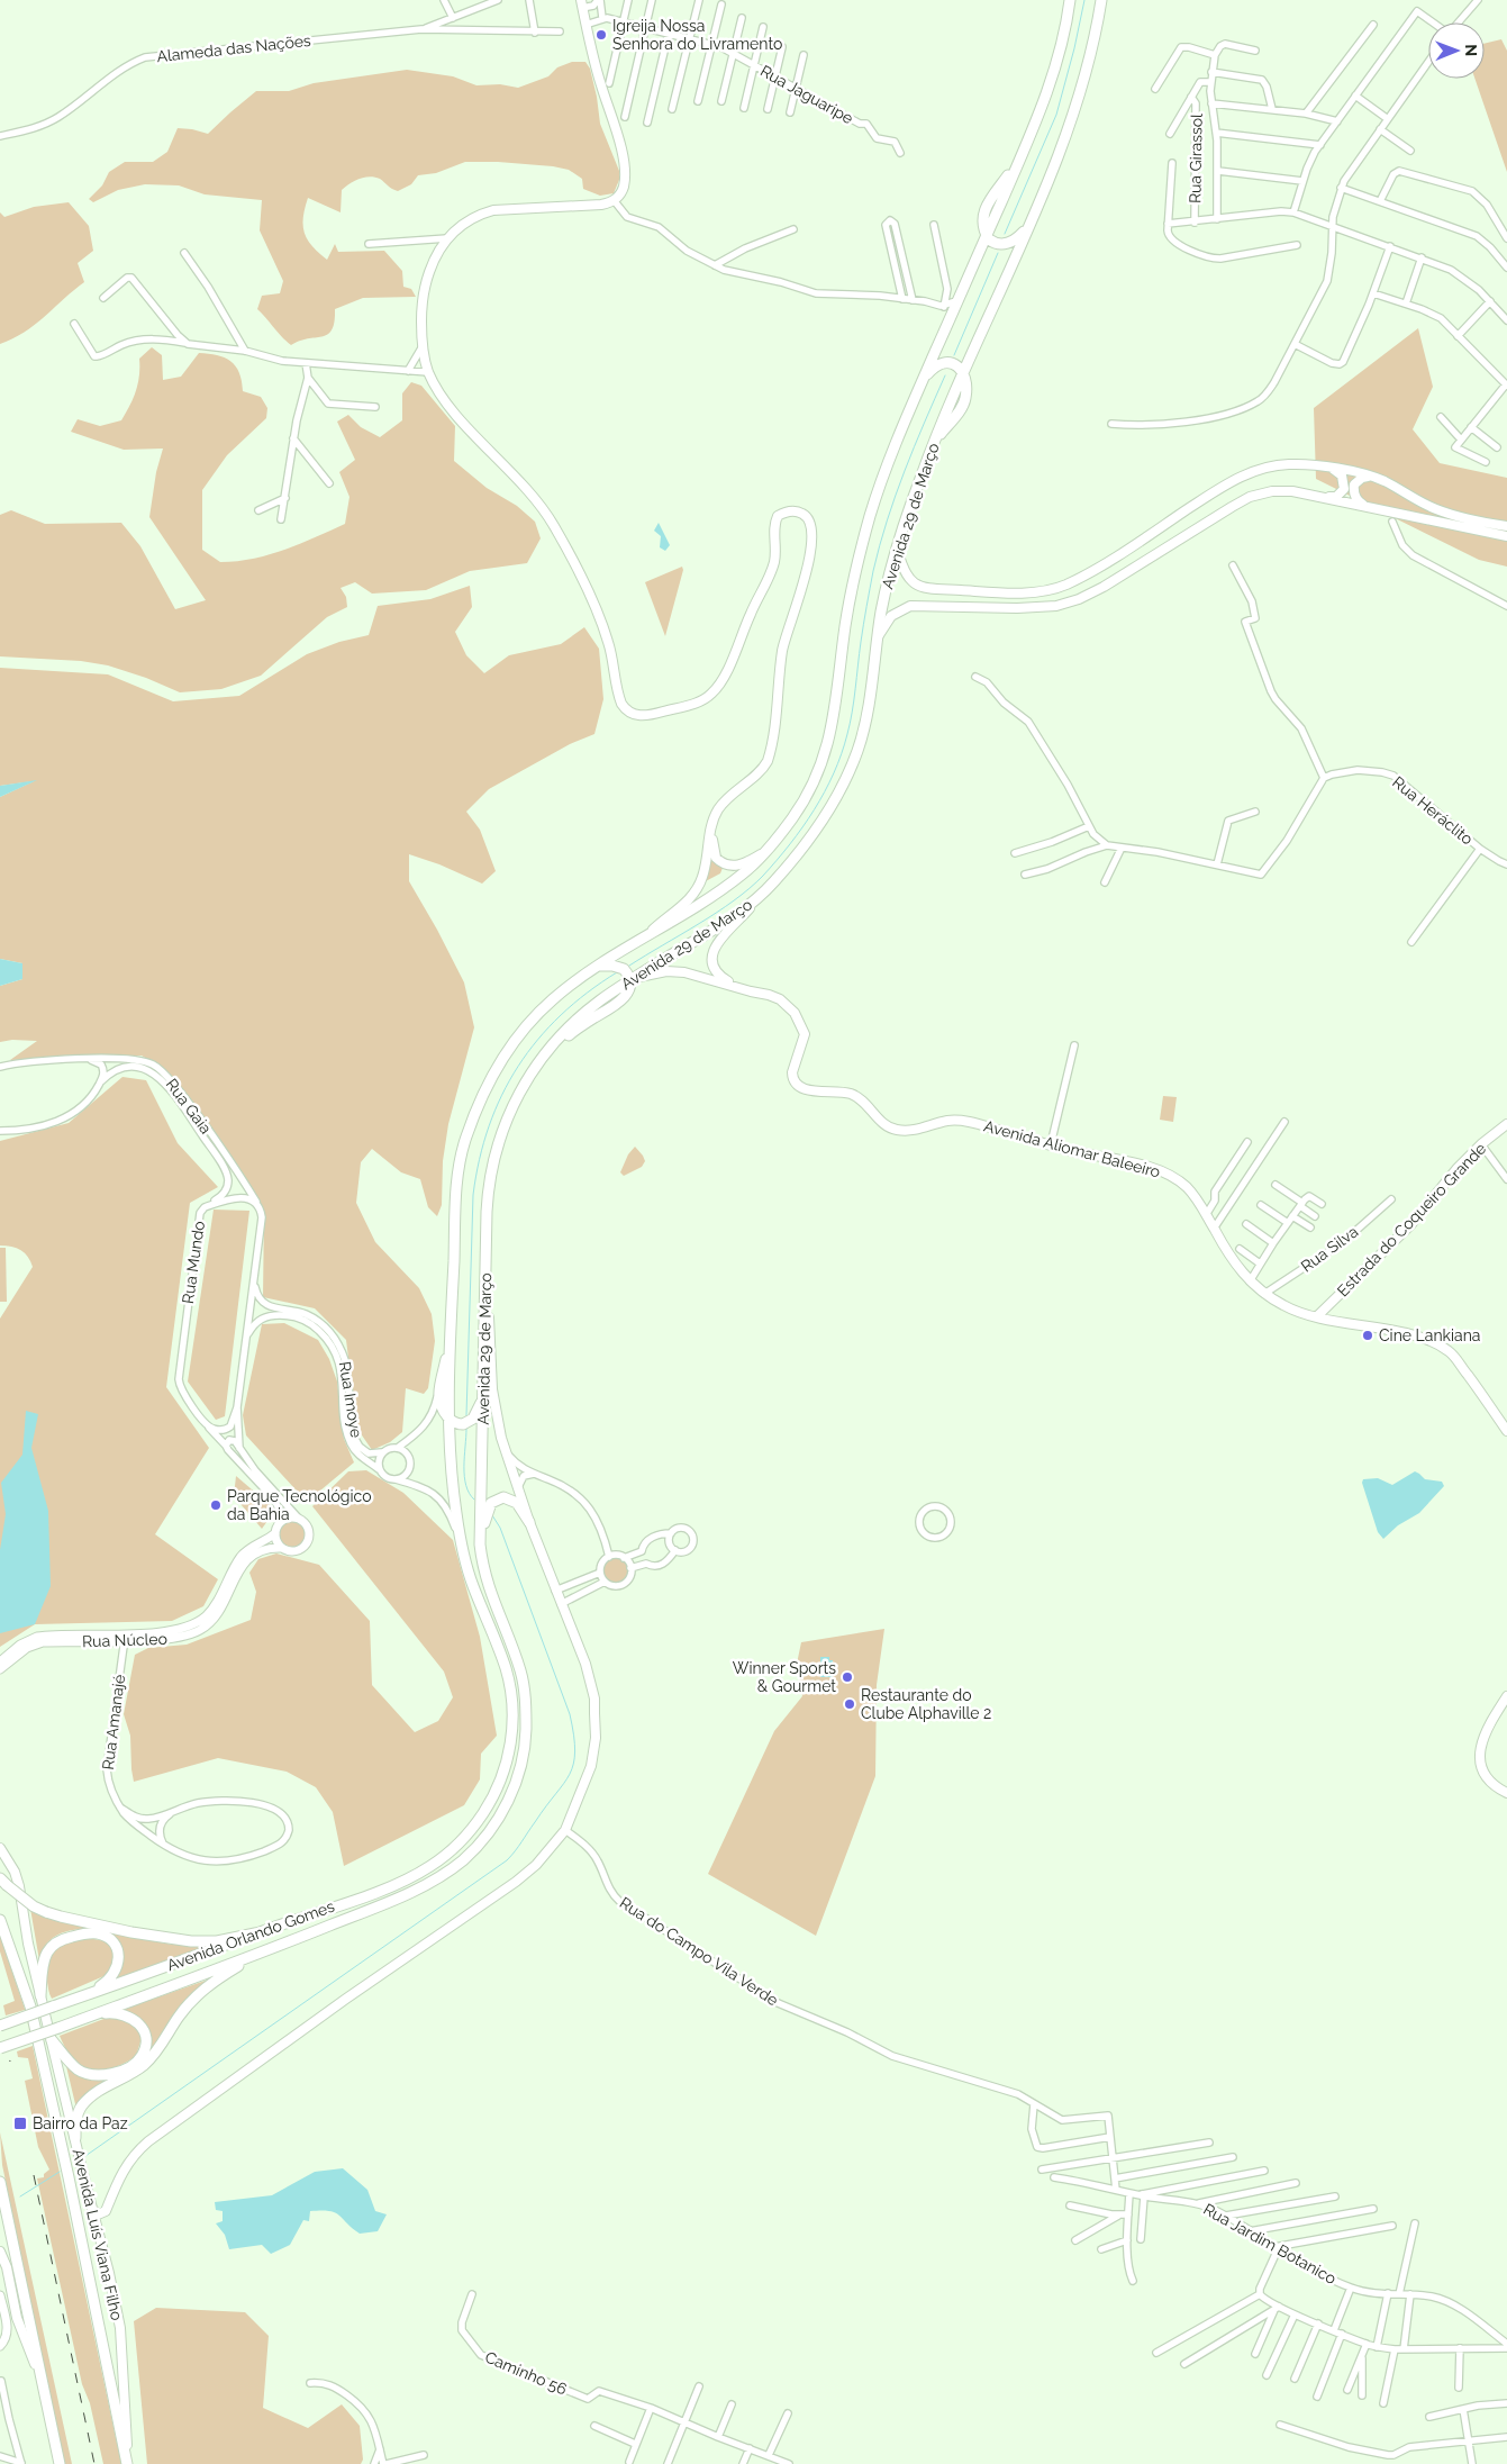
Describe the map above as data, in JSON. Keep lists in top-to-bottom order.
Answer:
{
  "streets": {
    "main road": [
      "Avenida 29 de Março",
      "Avenida Aliomar Baleeiro",
      "Estrada do Coqueiro Grande",
      "Avenida Orlando Gomes",
      "Avenida Luís Viana Filho"
    ],
    "street": [
      "Alameda das Nações",
      "Rua Jaguaripe",
      "Rua Girassol",
      "Rua Heráclito",
      "Rua Gaia",
      "Rua Silva",
      "Rua Mundo",
      "Rua Imoye",
      "Rua Núcleo",
      "Rua Amanajé",
      "Rua do Campo Vila Verde",
      "Rua Jardim Botanico",
      "Caminho 56"
    ]
  },
  "crossings": [
    ["Avenida 29 de Março", "Avenida Aliomar Baleeiro"],
    ["Avenida 29 de Março", "Avenida Orlando Gomes"],
    ["Rua Gaia", "Rua Mundo"],
    ["Avenida Aliomar Baleeiro", "Estrada do Coqueiro Grande"],
    ["Avenida Aliomar Baleeiro", "Rua Silva"],
    ["Rua Mundo", "Rua Núcleo"],
    ["Rua Núcleo", "Rua Amanajé"]
  ],
  "places": {
    "other": [
      "Igreija Nossa Senhora do Livramento",
      "Cine Lankiana",
      "Parque Tecnológico da Bahia",
      "Winner Sports & Gourmet",
      "Restaurante do Clube Alphaville 2"
    ],
    "transit": ["Bairro da Paz"]
  },
  "north": "right"
}
